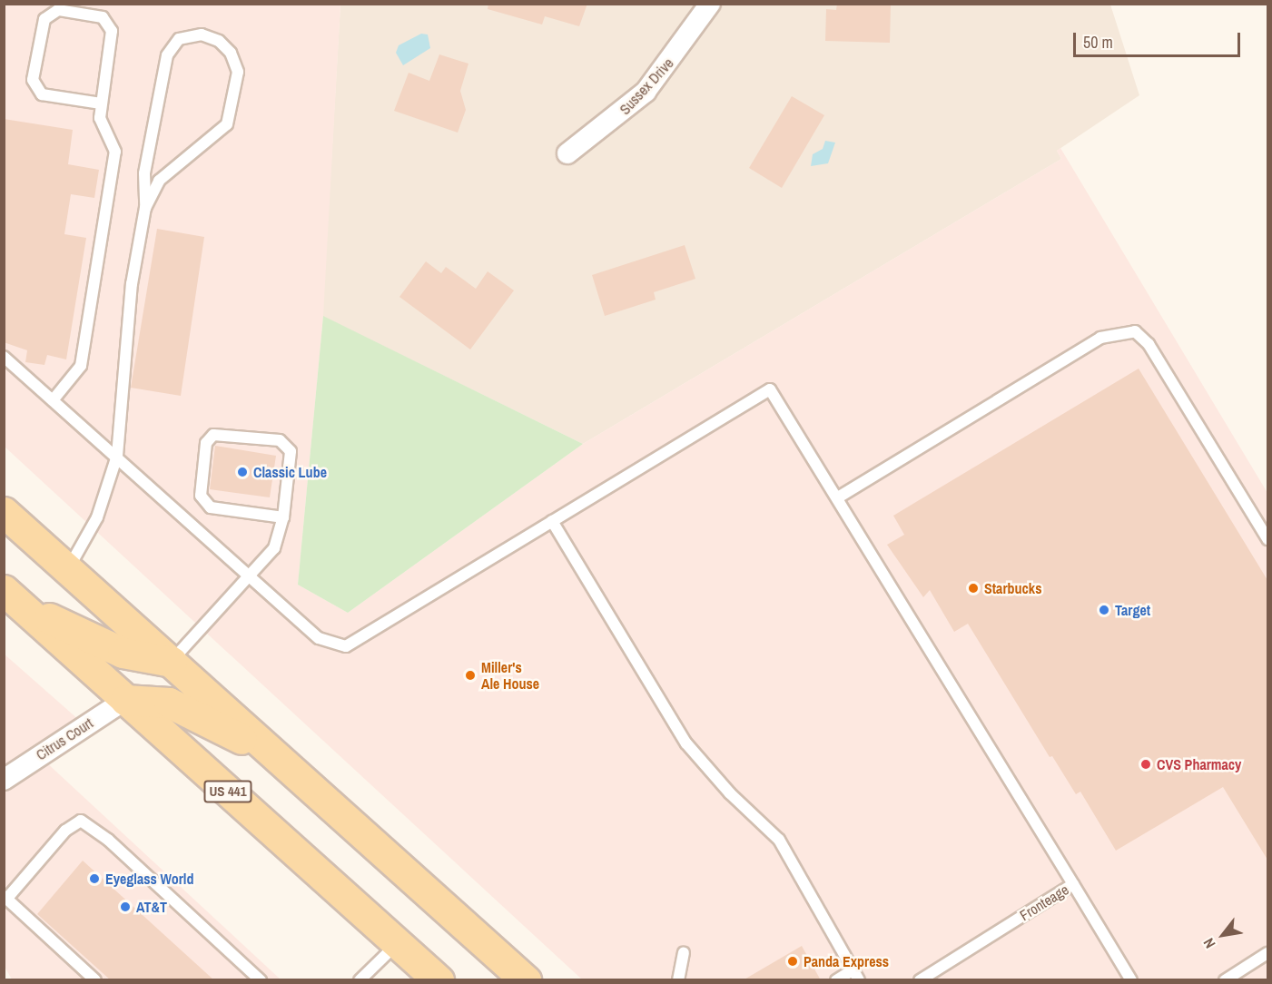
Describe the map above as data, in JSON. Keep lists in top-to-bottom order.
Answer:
{
  "streets": {
    "main road": ["US 441"],
    "street": ["Sussex Drive", "Citrus Court"],
    "lane": ["Fronteage"]
  },
  "crossings": [
    ["Citrus Court", "US 441"]
  ],
  "places": [
    "Classic Lube",
    "Starbucks",
    "Target",
    "Miller's Ale House",
    "CVS Pharmacy",
    "Eyeglass World",
    "AT&T",
    "Panda Express"
  ],
  "scale_bar": "50 m",
  "north": "bottom left"
}
